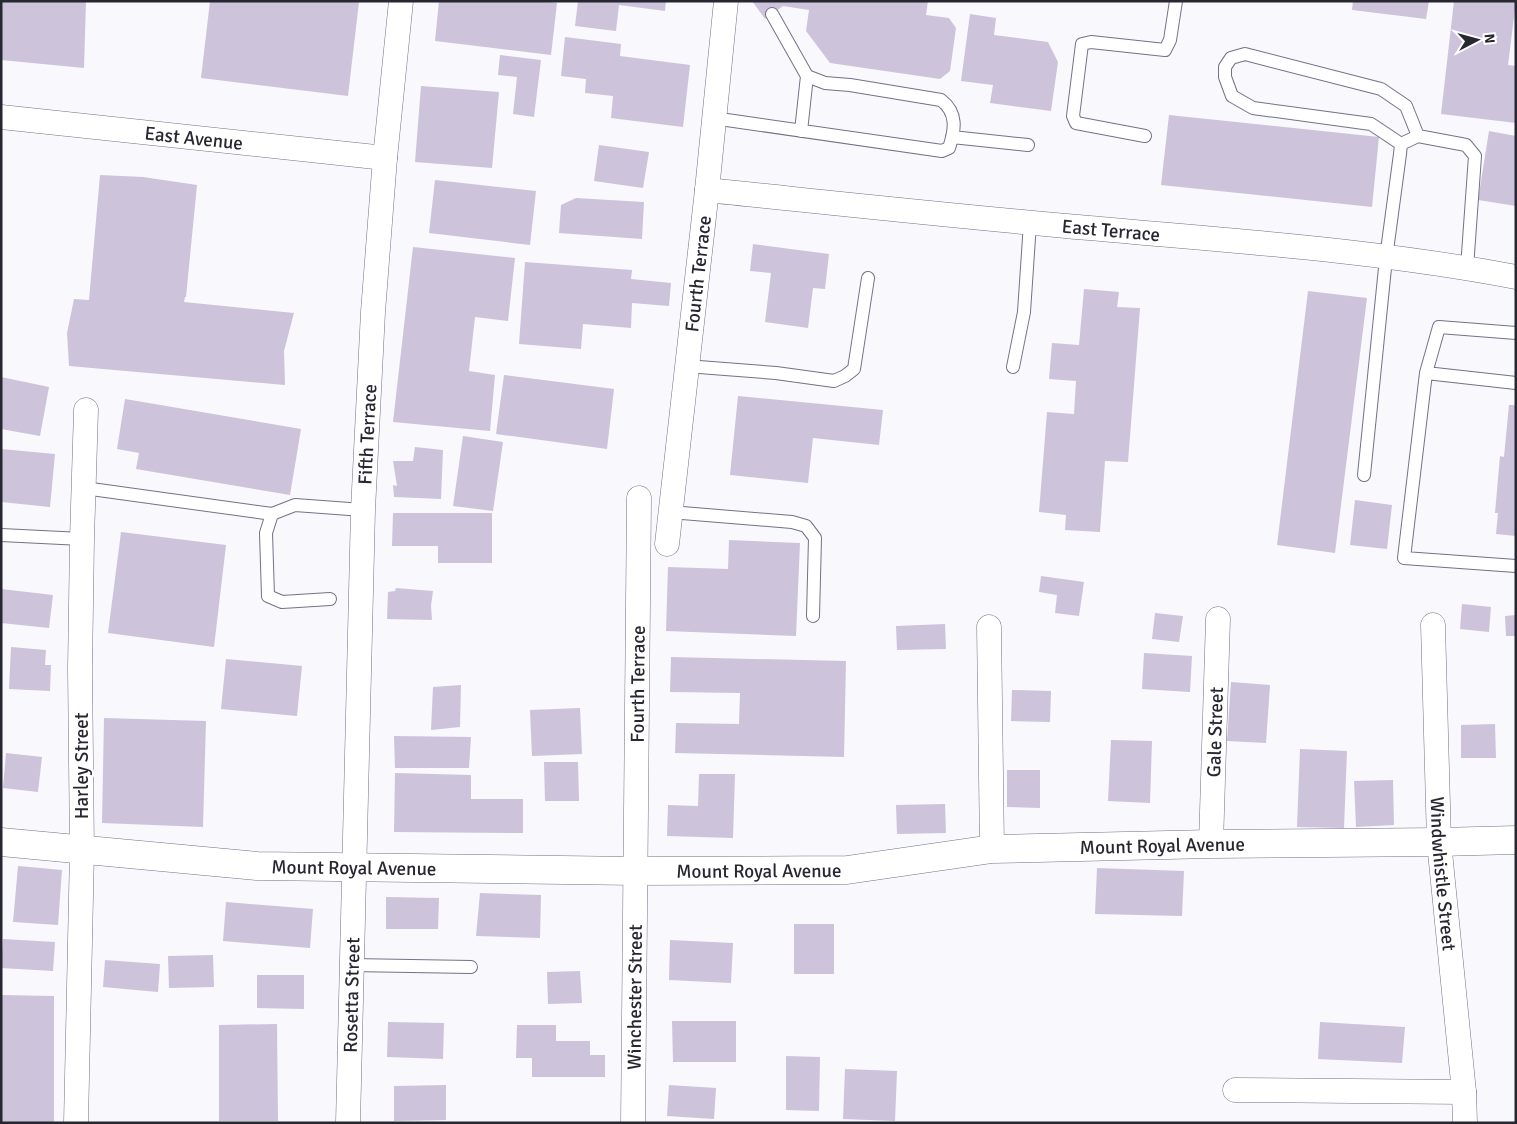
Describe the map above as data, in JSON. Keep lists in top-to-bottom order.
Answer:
{
  "streets": {
    "street": [
      "East Avenue",
      "East Terrace",
      "Fourth Terrace",
      "Fifth Terrace",
      "Gale Street",
      "Harley Street",
      "Mount Royal Avenue",
      "Windwhistle Street",
      "Rosetta Street",
      "Winchester Street"
    ]
  },
  "crossings": [
    ["East Avenue", "Fifth Terrace"],
    ["East Terrace", "Fourth Terrace"],
    ["Fourth Terrace", "Mount Royal Avenue"],
    ["Fourth Terrace", "Winchester Street"],
    ["Fifth Terrace", "Mount Royal Avenue"],
    ["Fifth Terrace", "Rosetta Street"],
    ["Gale Street", "Mount Royal Avenue"],
    ["Harley Street", "Mount Royal Avenue"],
    ["Mount Royal Avenue", "Windwhistle Street"],
    ["Mount Royal Avenue", "Rosetta Street"],
    ["Mount Royal Avenue", "Winchester Street"]
  ],
  "north": "right"
}
